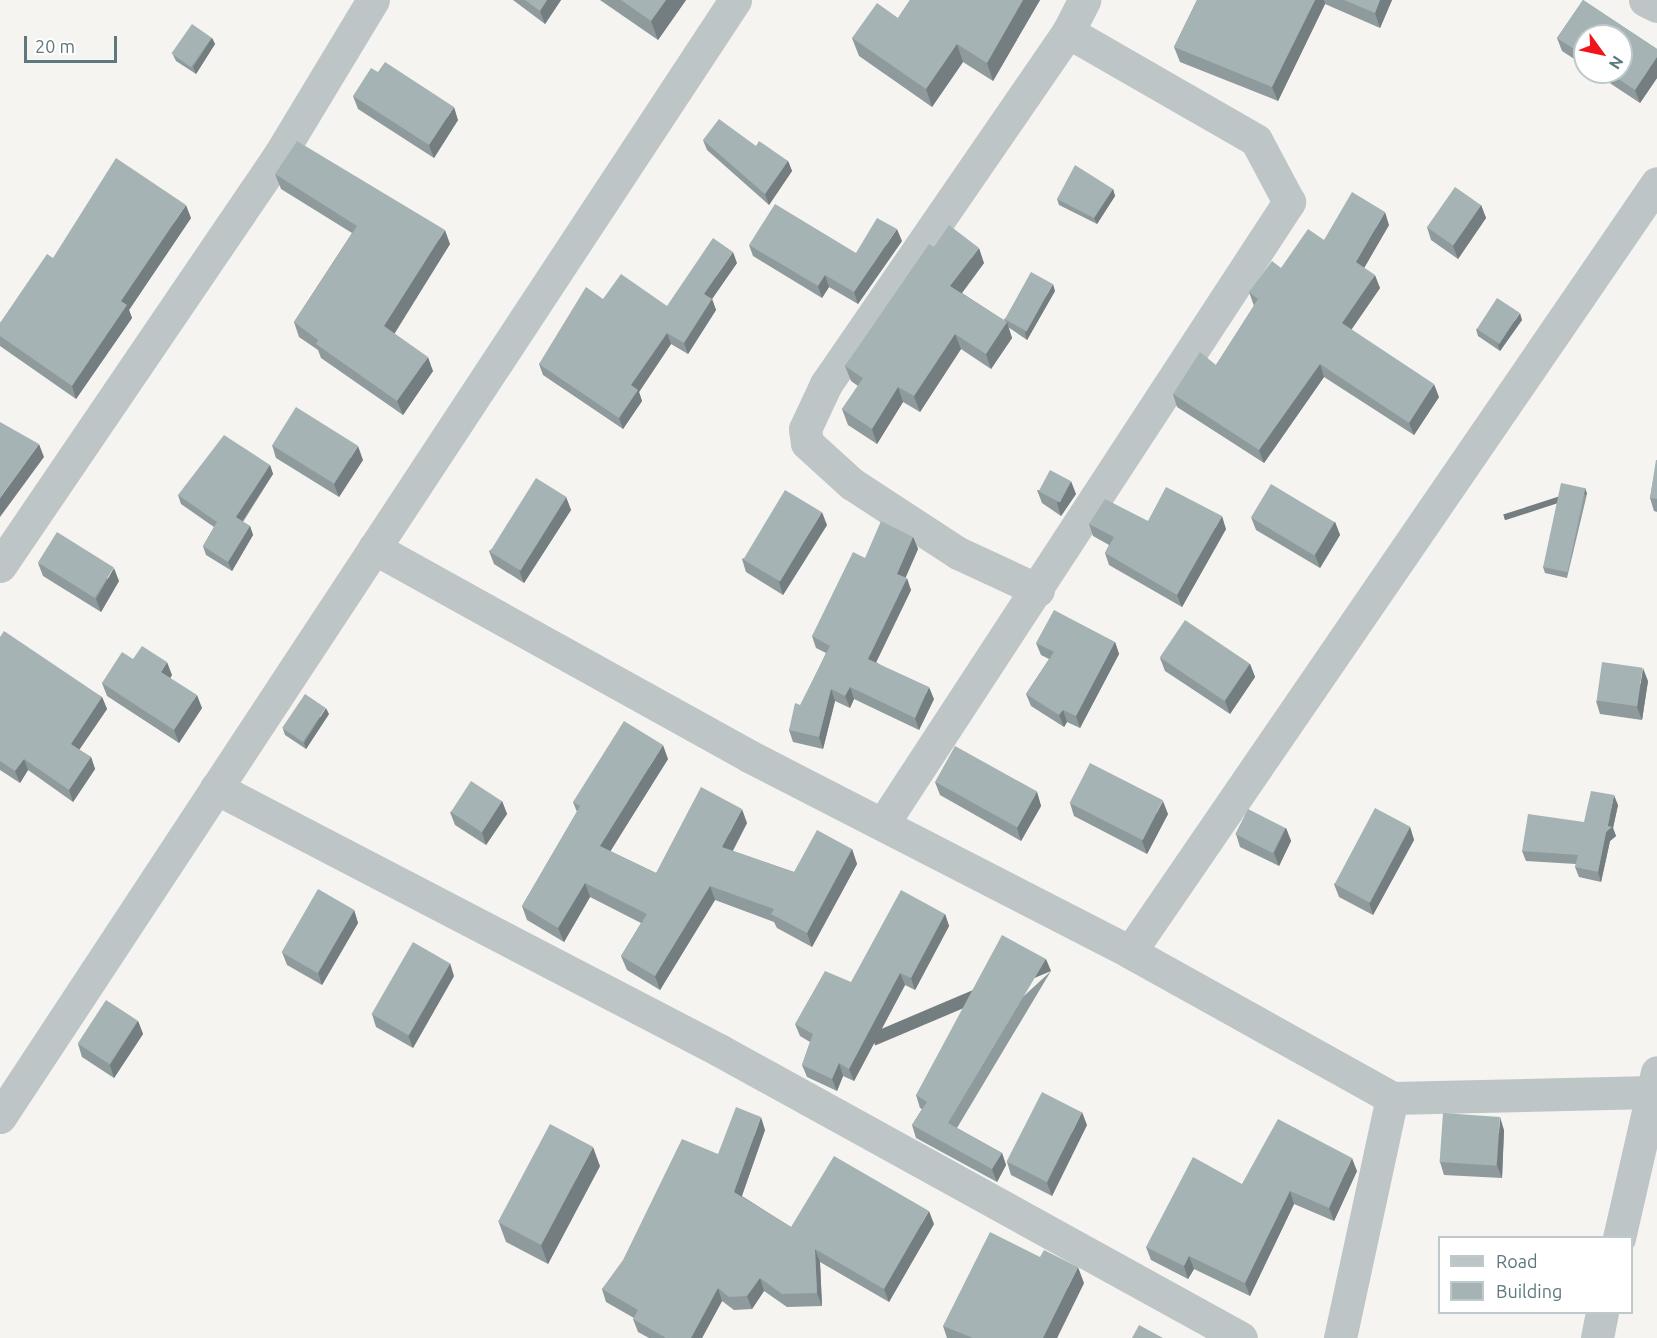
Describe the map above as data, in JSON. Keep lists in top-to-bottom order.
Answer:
{
  "legend": ["Road", "Building"],
  "scale_bar": "20 m",
  "north": "bottom right"
}
